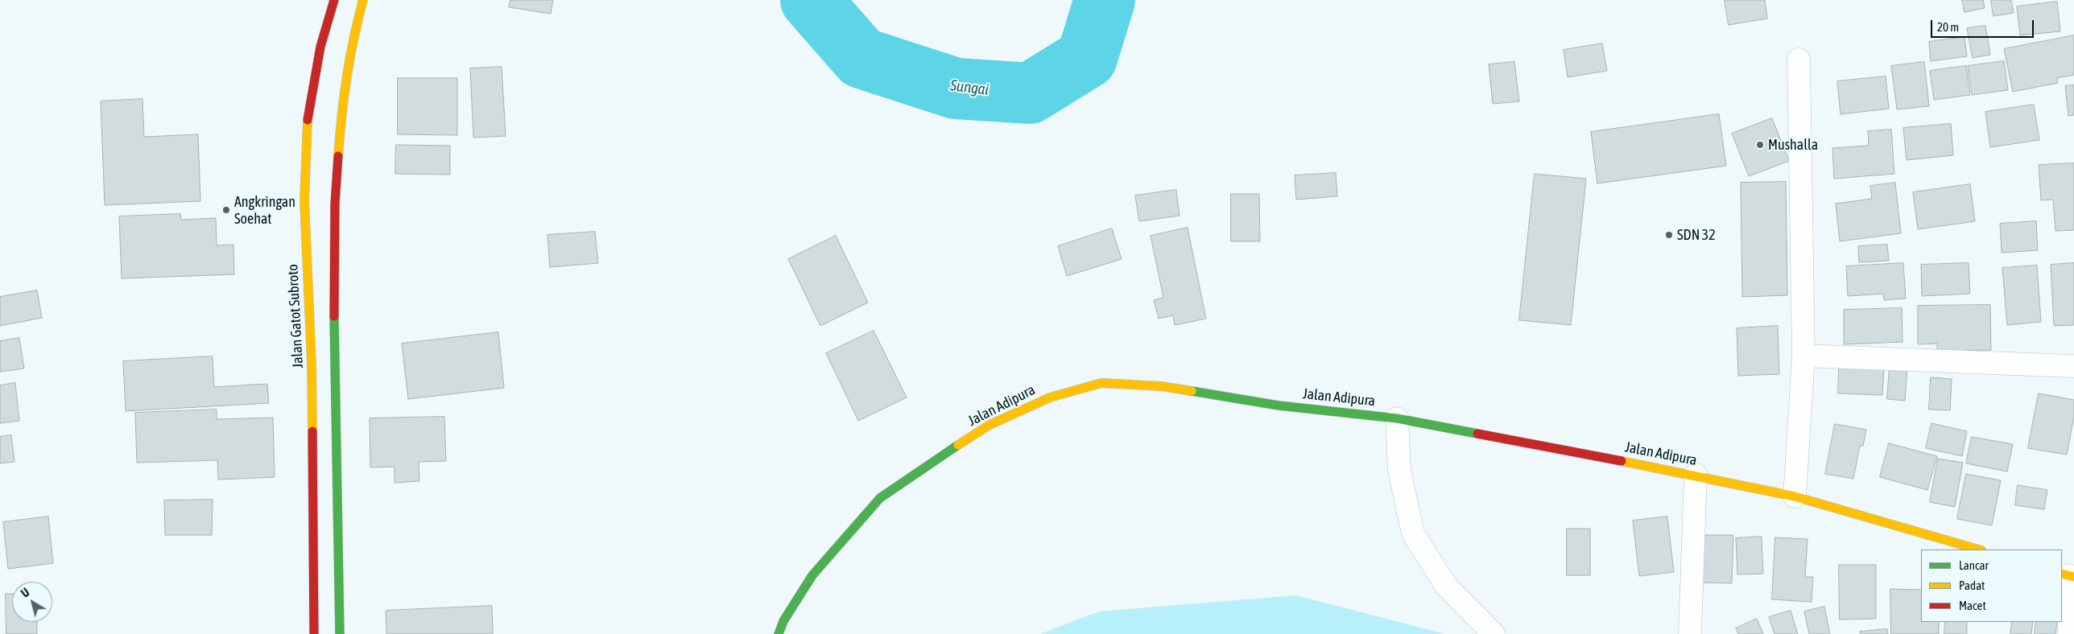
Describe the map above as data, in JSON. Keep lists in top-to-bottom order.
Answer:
{
  "streets": {
    "main road": ["Jalan Gatot Subroto", "Jalan Adipura"]
  },
  "water": ["Sungai"],
  "places": ["Mushalla", "Angkringan Soehat", "SDN 32"],
  "legend": ["Lancar", "Padat", "Macet"],
  "scale_bar": "20 m",
  "north": "top left"
}
